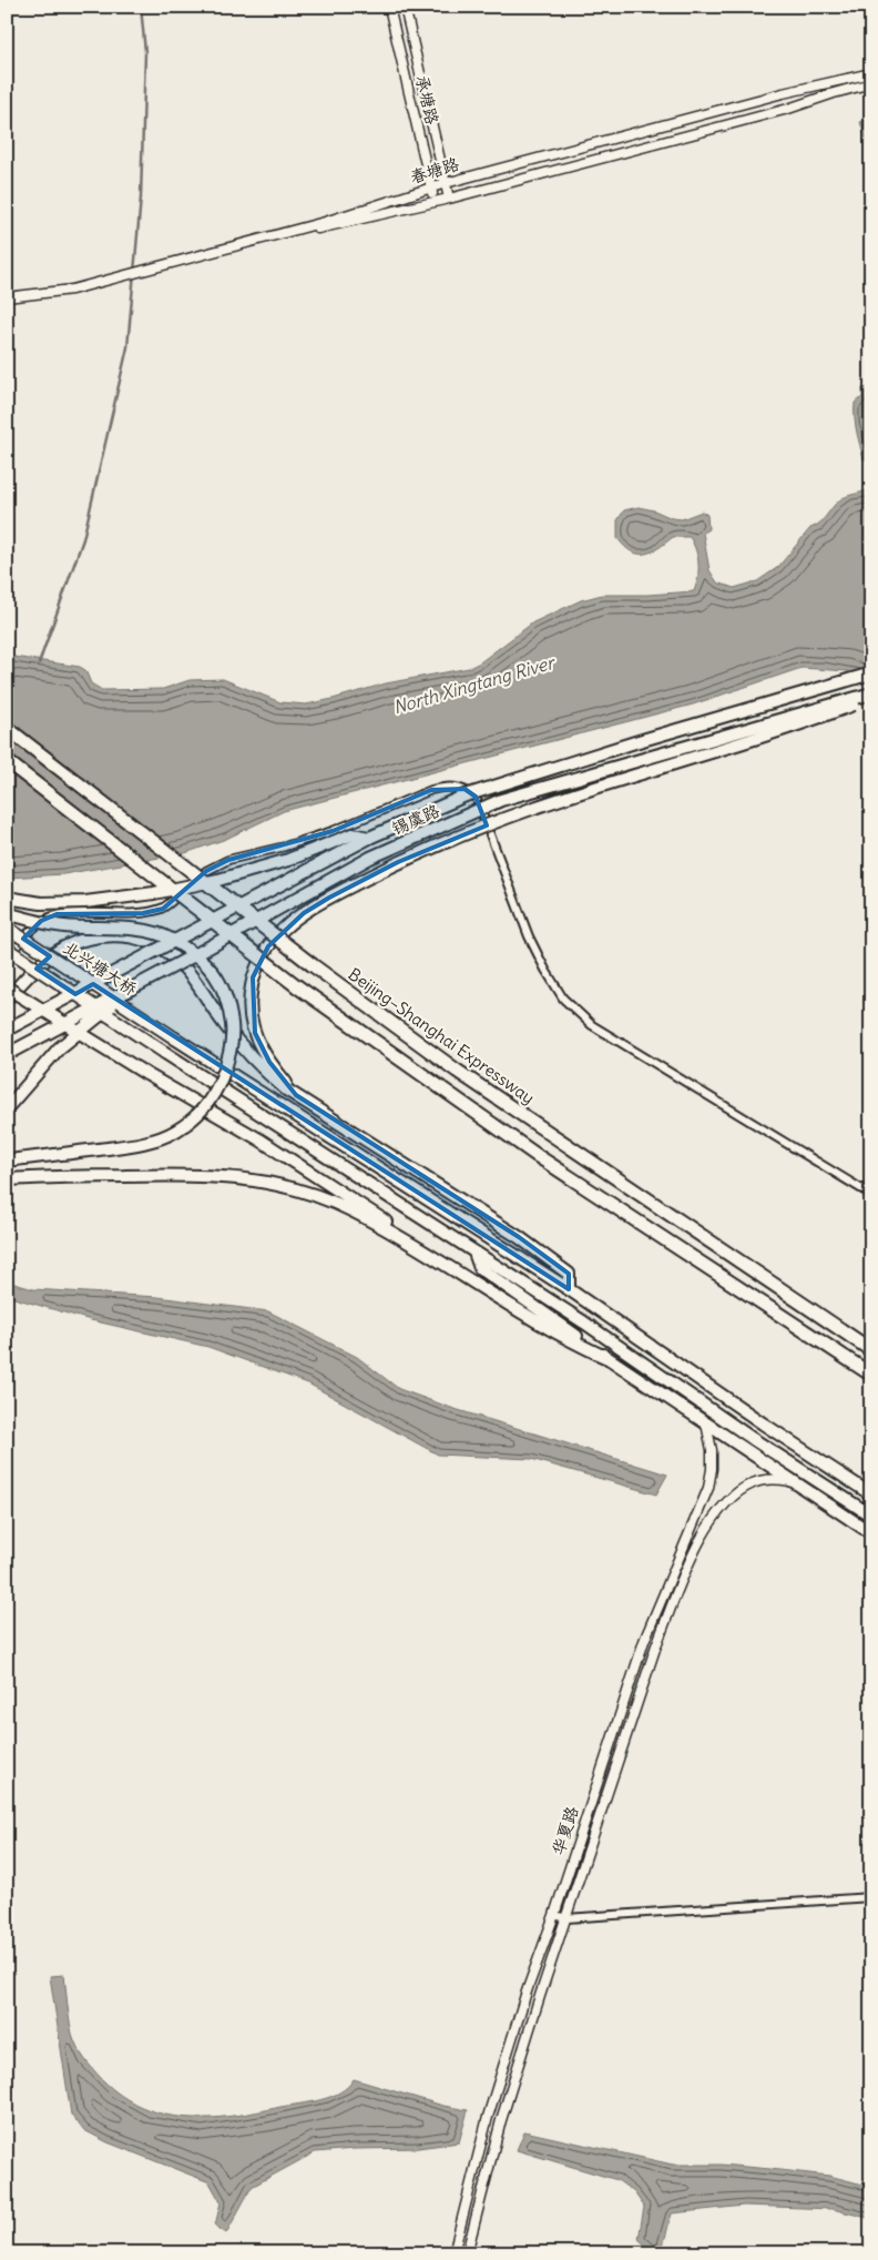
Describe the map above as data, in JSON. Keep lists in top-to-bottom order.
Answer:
{
  "streets": {
    "highway": ["Beijing–Shanghai Expressway"],
    "main road": ["锡虞路", "北兴塘大桥"],
    "street": ["承塘路", "春塘路", "华夏路"]
  },
  "crossings": [
    ["承塘路", "春塘路"]
  ],
  "water": ["North Xingtang River"]
}
